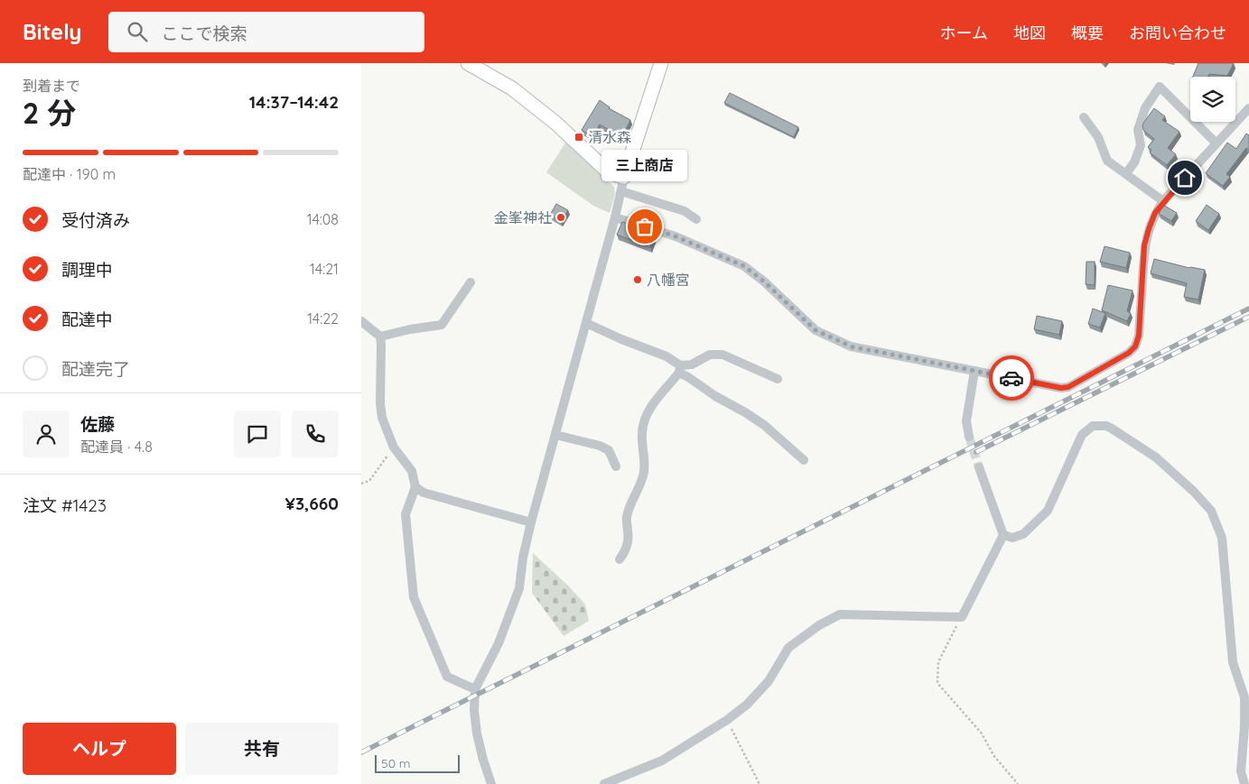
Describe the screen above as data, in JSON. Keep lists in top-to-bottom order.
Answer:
{
  "places": {
    "transit": ["清水森"],
    "other": ["金峯神社", "三上商店", "八幡宮"]
  },
  "scale_bar": "50 m",
  "page": {
    "header": "Bitely",
    "search": "ここで検索",
    "nav": [
      "ホーム",
      "地図",
      "概要",
      "お問い合わせ"
    ],
    "heading": ["2 分", "到着まで", "14:37–14:42"],
    "panel": [
      "佐藤",
      "配達員 · 4.8",
      "注文 #1423",
      "¥3,660"
    ],
    "bar": "配達中 · 190 m",
    "bubble": "三上商店",
    "list": [
      ["受付済み", "14:08"],
      ["調理中", "14:21"],
      ["配達中", "14:22"],
      "配達完了"
    ],
    "buttons": ["ヘルプ", "共有"],
    "scale": "50 m"
  }
}
